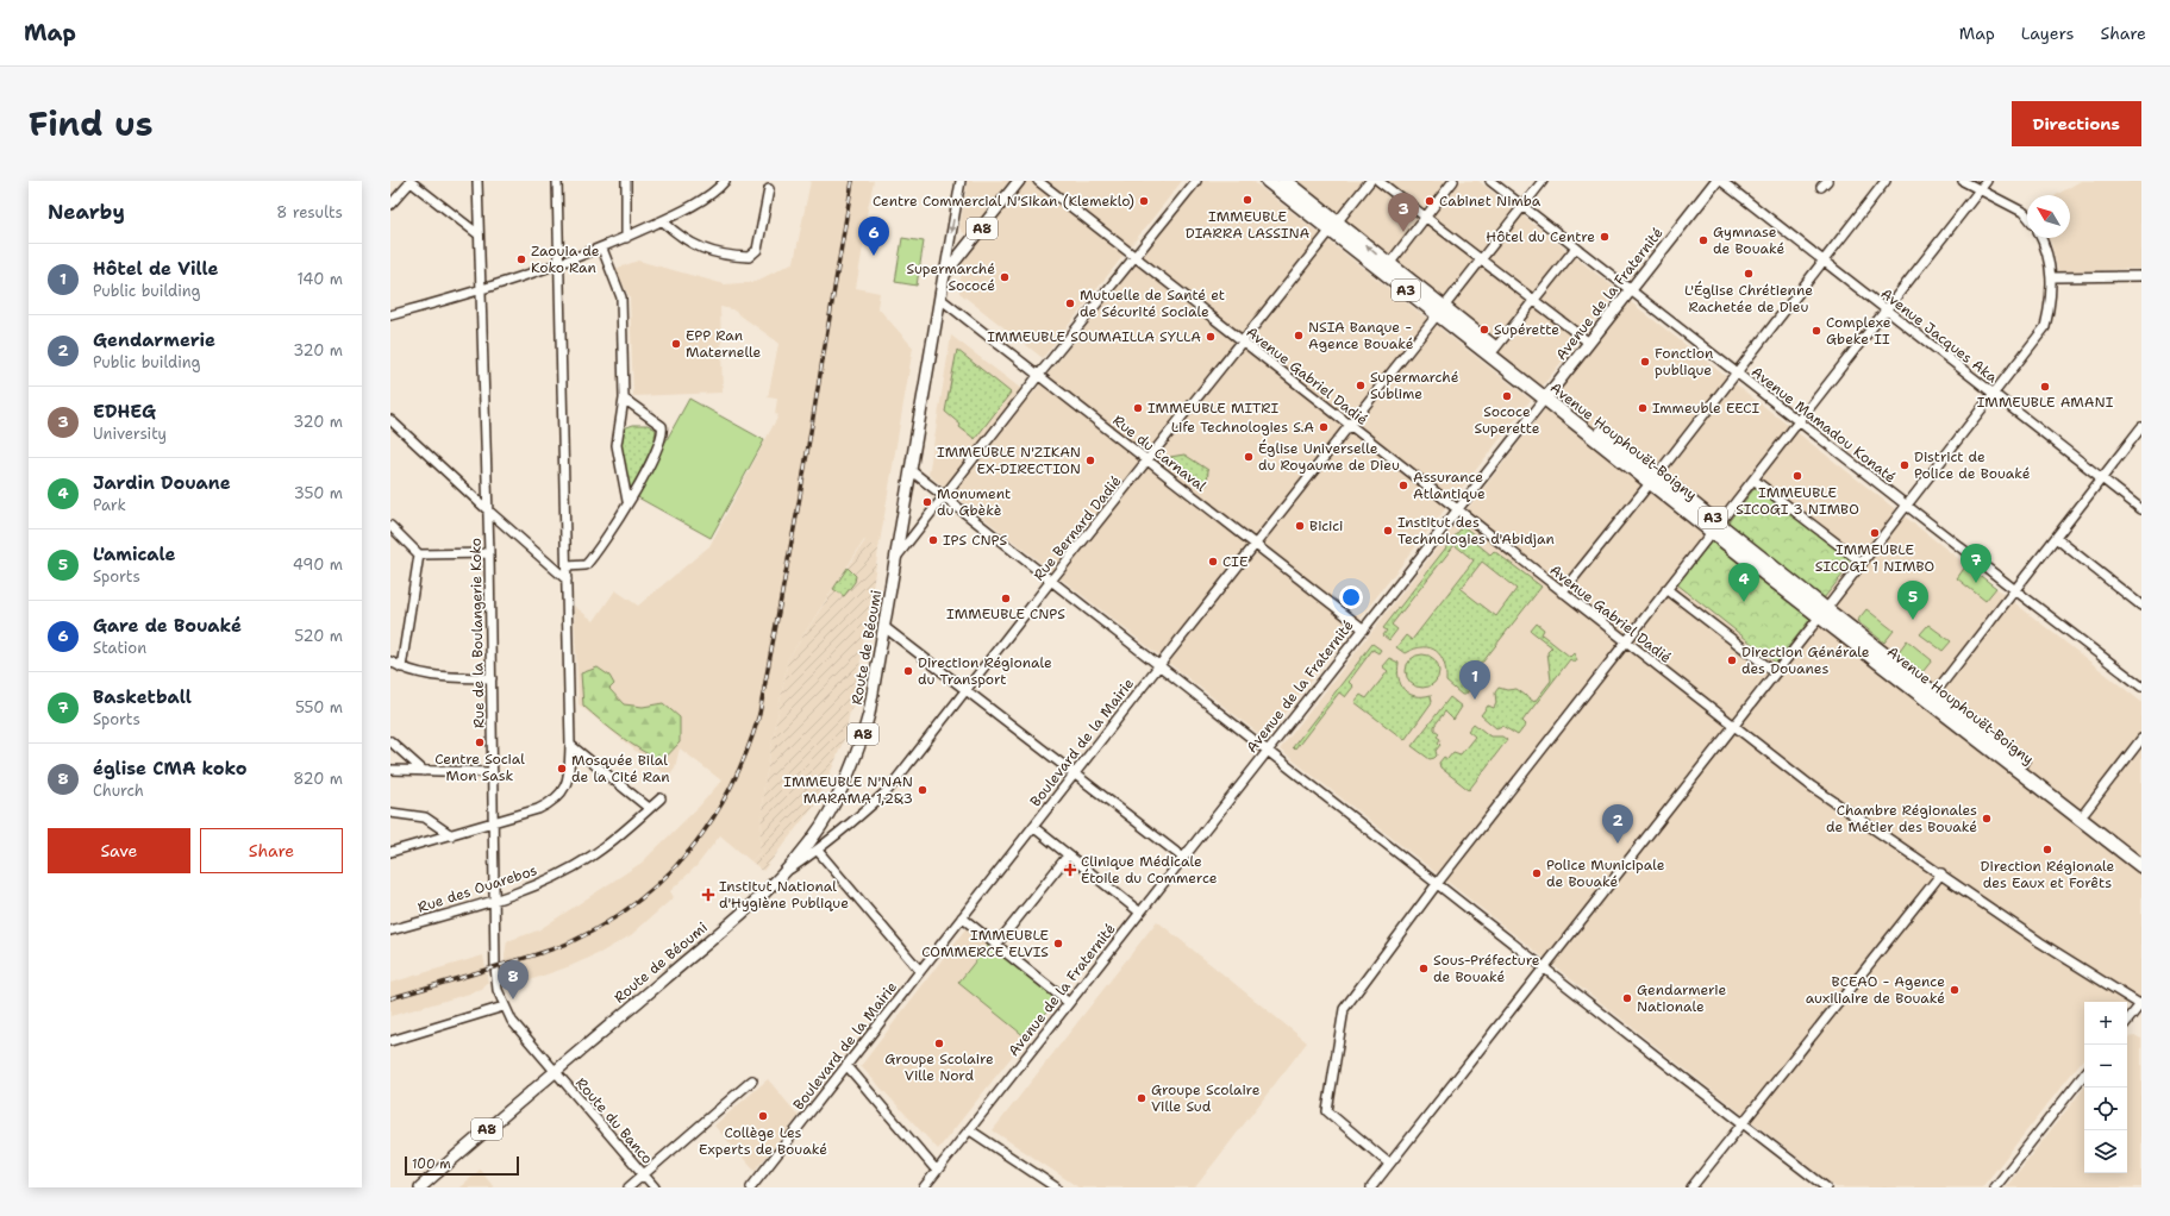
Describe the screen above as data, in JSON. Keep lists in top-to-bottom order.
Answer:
{
  "streets": {
    "highway": ["A3", "Avenue Houphouët-Boigny"],
    "main road": ["A8", "Avenue de la Fraternité", "Route de Béoumi"],
    "street": [
      "Avenue Jacques Aka",
      "Avenue Gabriel Dadié",
      "Avenue Mamadou Konaté",
      "Rue du Carnaval",
      "Rue Bernard Dadié",
      "Rue de la Boulangerie Koko",
      "Boulevard de la Mairie",
      "Rue des Ouarebos",
      "Route du Banco"
    ]
  },
  "crossings": [
    ["A8", "Route de Béoumi"],
    ["Avenue de la Fraternité", "Avenue Gabriel Dadié"],
    ["Avenue de la Fraternité", "Avenue Mamadou Konaté"],
    ["Avenue de la Fraternité", "Avenue Houphouët-Boigny"],
    ["Avenue de la Fraternité", "Rue du Carnaval"],
    ["Avenue Gabriel Dadié", "Rue Bernard Dadié"],
    ["Avenue Gabriel Dadié", "Boulevard de la Mairie"],
    ["Avenue Mamadou Konaté", "Boulevard de la Mairie"],
    ["Avenue Houphouët-Boigny", "Rue Bernard Dadié"],
    ["Avenue Houphouët-Boigny", "Boulevard de la Mairie"],
    ["Rue du Carnaval", "Rue Bernard Dadié"],
    ["Rue du Carnaval", "Route de Béoumi"],
    ["Rue du Carnaval", "Boulevard de la Mairie"],
    ["Rue Bernard Dadié", "Route de Béoumi"],
    ["Rue de la Boulangerie Koko", "Route de Béoumi"],
    ["Rue de la Boulangerie Koko", "Rue des Ouarebos"],
    ["Rue de la Boulangerie Koko", "Route du Banco"],
    ["Route de Béoumi", "Route du Banco"]
  ],
  "places": {
    "other": [
      "IMMEUBLE DIARRA LASSINA",
      "Centre Commercial N'Sikan (Klemeklo)",
      "Cabinet Nimba",
      "Hôtel du Centre",
      "Gymnase de Bouaké",
      "Zaouia de Koko Ran",
      "L'Église Chrétienne Rachetée de Dieu",
      "Supermarché Sococé",
      "Mutuelle de Santé et de Sécurité Sociale",
      "Supérette",
      "Complexe Gbeke II",
      "NSIA Banque - Agence Bouaké",
      "IMMEUBLE SOUMAILLA SYLLA",
      "EPP Ran Maternelle",
      "Fonction publique",
      "Supermarché Sublime",
      "IMMEUBLE AMANI",
      "Sococe Superette",
      "IMMEUBLE MITRI",
      "Immeuble EECI",
      "Life Technologies S.A",
      "Église Universelle du Royaume de Dieu",
      "IMMEUBLE N'ZIKAN EX-DIRECTION",
      "District de Police de Bouaké",
      "IMMEUBLE SICOGI 3 NIMBO",
      "Assurance Atlantique",
      "Monument du Gbèkè",
      "Bicici",
      "Institut des Technologies d'Abidjan",
      "IMMEUBLE SICOGI 1 NIMBO",
      "IPS CNPS",
      "CIE",
      "IMMEUBLE CNPS",
      "Direction Générale des Douanes",
      "Direction Régionale du Transport",
      "Centre Social Mon Sask",
      "Mosquée Bilal de la Cité Ran",
      "IMMEUBLE N'NAN MARAMA 1,2&3",
      "Chambre Régionales de Métier des Bouaké",
      "Direction Régionale des Eaux et Forêts",
      "Police Municipale de Bouaké",
      "IMMEUBLE COMMERCE ELVIS",
      "Sous-Préfecture de Bouaké",
      "BCEAO - Agence auxiliaire de Bouaké",
      "Gendarmerie Nationale",
      "Groupe Scolaire Ville Nord",
      "Groupe Scolaire Ville Sud",
      "Collège Les Experts de Bouaké"
    ],
    "health": ["Clinique Médicale Étoile du Commerce", "Institut National d'Hygiène Publique"]
  },
  "scale_bar": "100 m",
  "north": "top left",
  "page": {
    "header": "Map",
    "nav": ["Map", "Layers", "Share"],
    "title": "Find us",
    "buttons": [
      "Directions",
      ["Save", "Share"]
    ],
    "heading": ["Nearby", "8 results"],
    "pins": [
      "3",
      "6",
      "7",
      "4",
      "5",
      "1",
      "2",
      "8"
    ],
    "list": [
      {
        "mark": "1",
        "name": "Hôtel de Ville",
        "note": "Public building",
        "value": "140 m"
      },
      {
        "mark": "2",
        "name": "Gendarmerie",
        "note": "Public building",
        "value": "320 m"
      },
      {
        "mark": "3",
        "name": "EDHEG",
        "note": "University",
        "value": "320 m"
      },
      {
        "mark": "4",
        "name": "Jardin Douane",
        "note": "Park",
        "value": "350 m"
      },
      {
        "mark": "5",
        "name": "L'amicale",
        "note": "Sports",
        "value": "490 m"
      },
      {
        "mark": "6",
        "name": "Gare de Bouaké",
        "note": "Station",
        "value": "520 m"
      },
      {
        "mark": "7",
        "name": "Basketball",
        "note": "Sports",
        "value": "550 m"
      },
      {
        "mark": "8",
        "name": "église CMA koko",
        "note": "Church",
        "value": "820 m"
      }
    ],
    "map_buttons": ["+", "−"],
    "scale": "100 m"
  }
}
